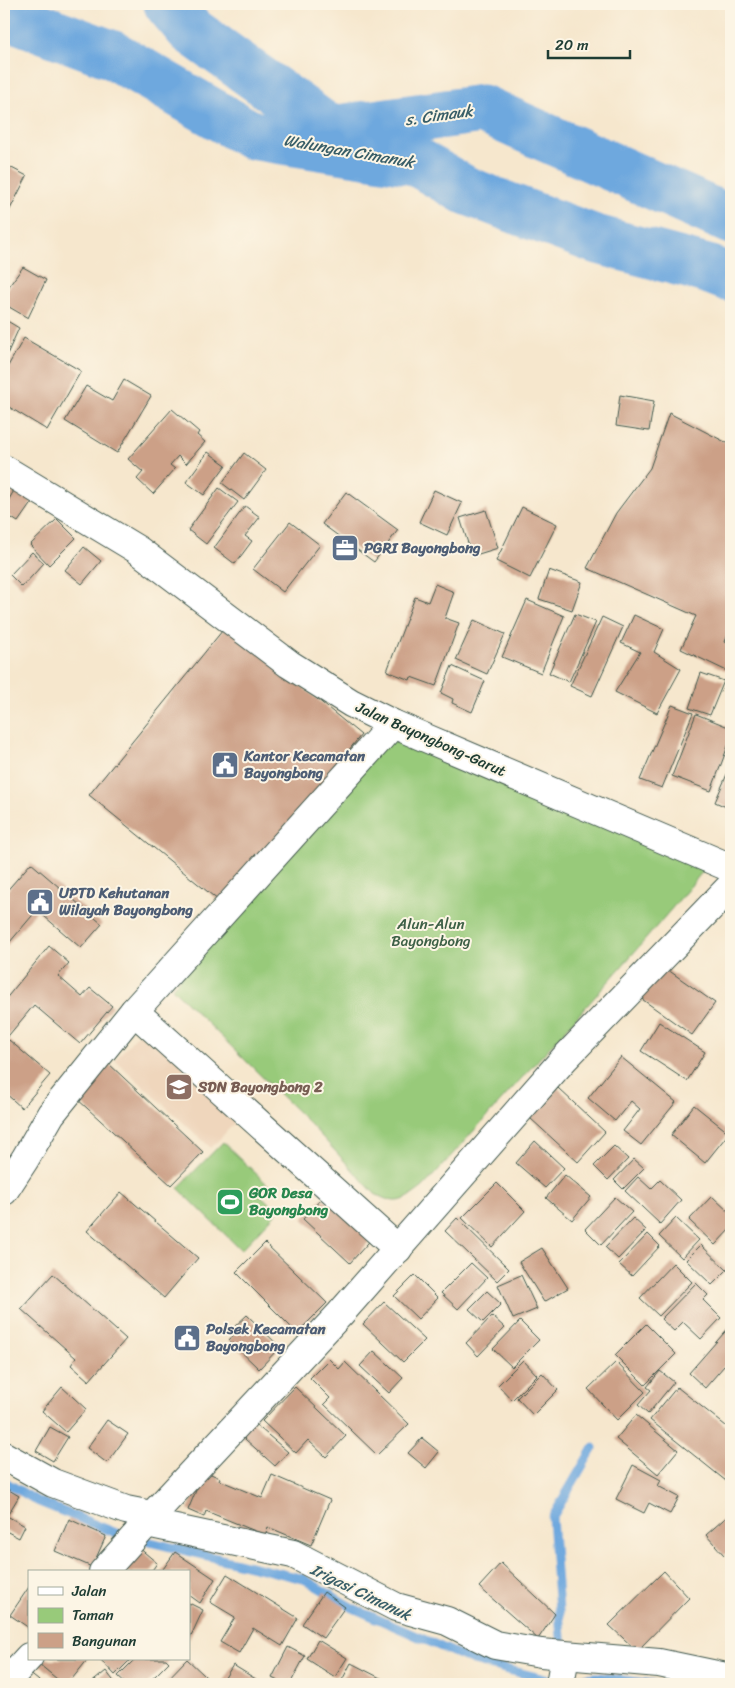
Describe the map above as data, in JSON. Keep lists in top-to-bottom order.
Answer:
{
  "streets": {
    "street": ["Jalan Bayongbong-Garut"]
  },
  "water": ["s. Cimauk", "Walungan Cimanuk", "Irigasi Cimanuk"],
  "parks": ["Alun-Alun Bayongbong"],
  "places": {
    "office": ["PGRI Bayongbong"],
    "public building": ["Kantor Kecamatan Bayongbong", "UPTD Kehutanan Wilayah Bayongbong", "Polsek Kecamatan Bayongbong"],
    "school or university": ["SDN Bayongbong 2"],
    "sports": ["GOR Desa Bayongbong"]
  },
  "legend": ["Jalan", "Taman", "Bangunan"],
  "scale_bar": "20 m"
}
